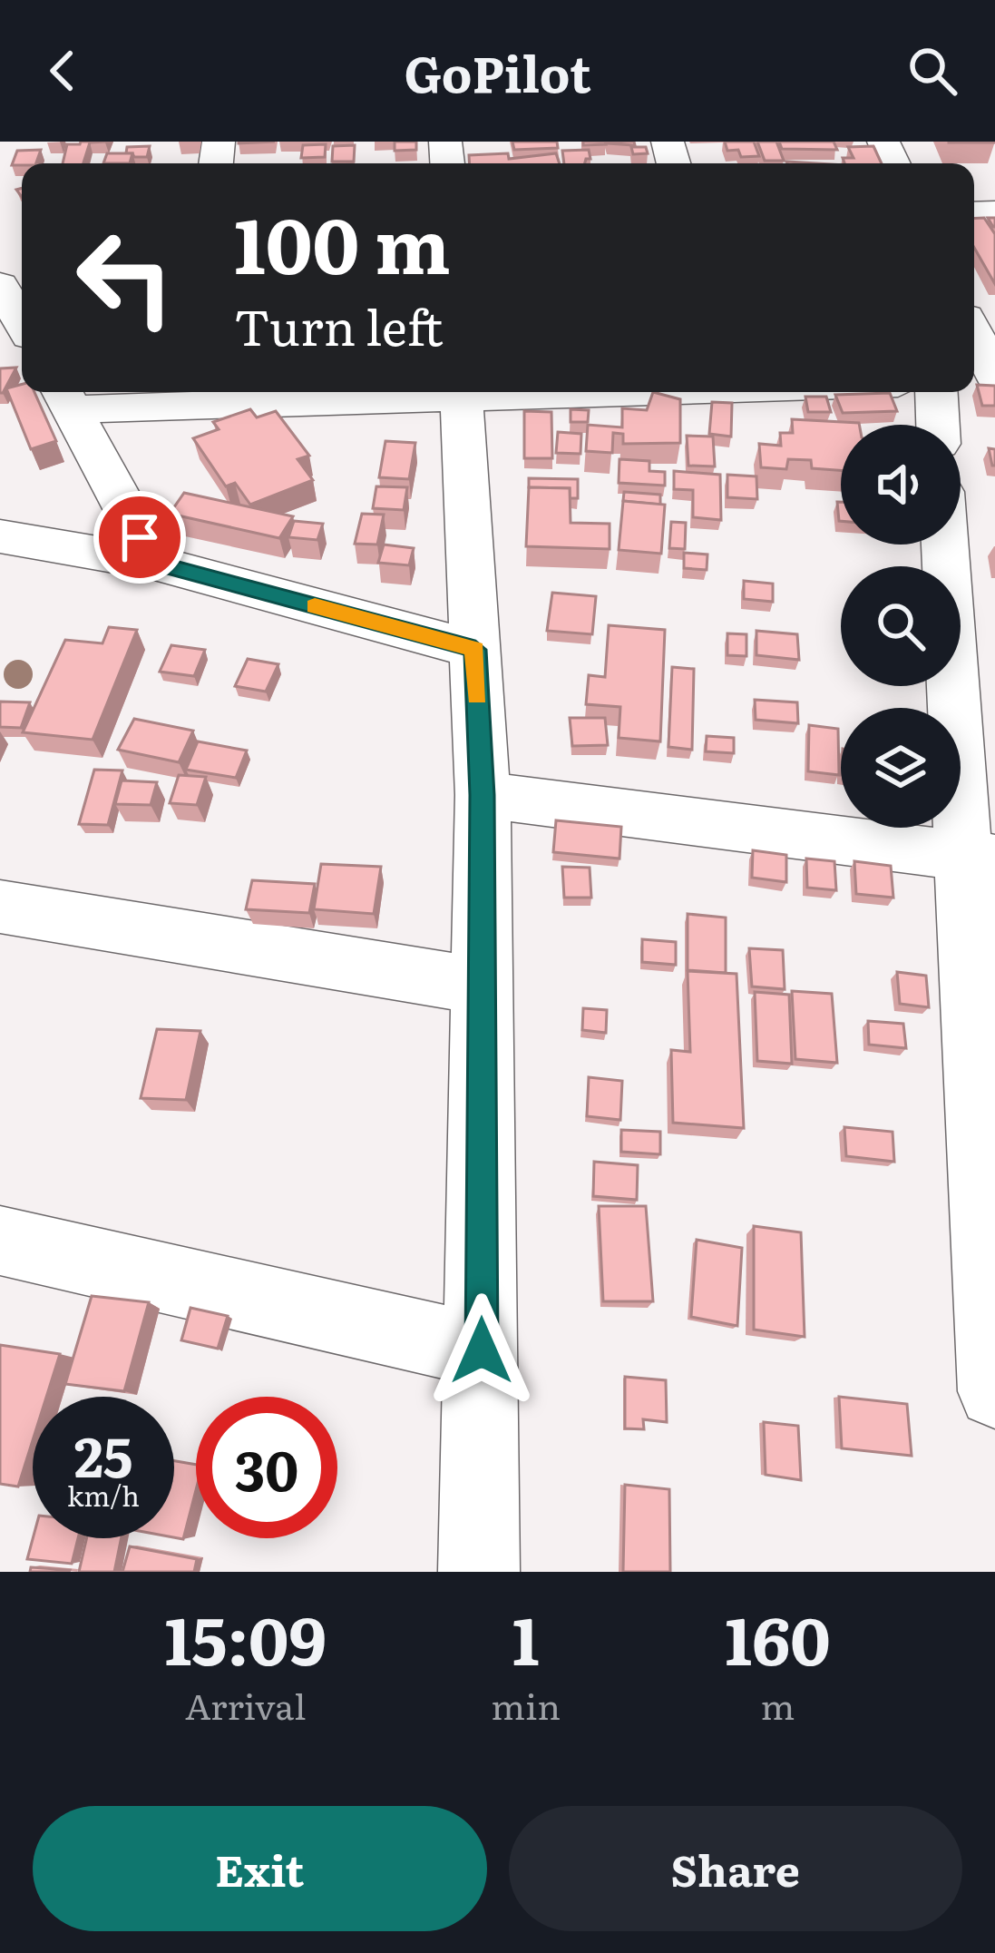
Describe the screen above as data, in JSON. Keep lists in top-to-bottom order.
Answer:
{
  "page": {
    "header": "GoPilot",
    "turn": ["100 m", "Turn left"],
    "speed": "25 km/h",
    "limit": "30",
    "eta": [
      "15:09",
      "Arrival",
      "1",
      "min",
      "160",
      "m"
    ],
    "buttons": ["Exit", "Share"]
  }
}
